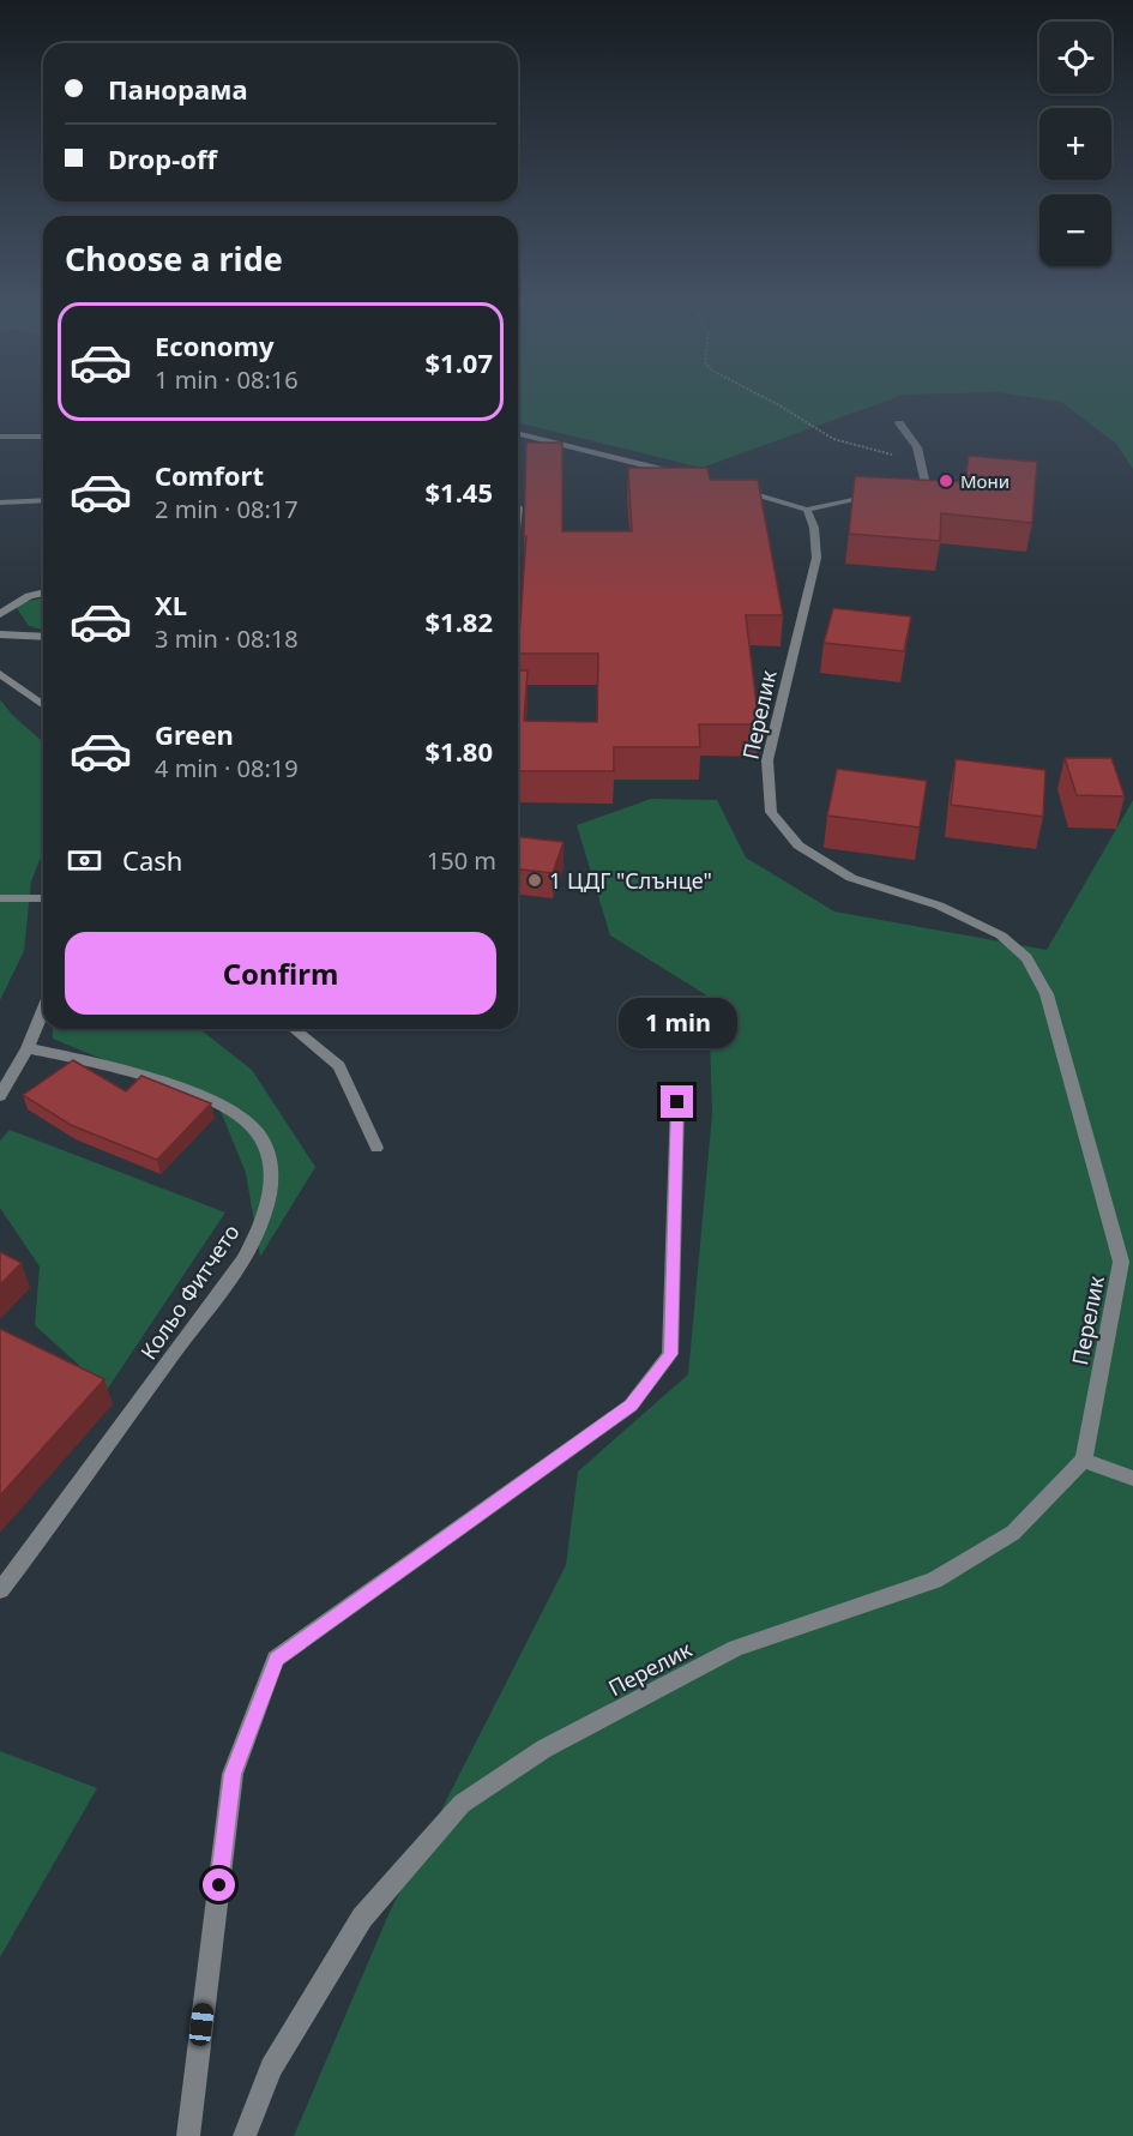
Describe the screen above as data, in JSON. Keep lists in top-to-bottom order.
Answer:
{
  "streets": {
    "street": ["Перелик", "Кольо Фитчето"]
  },
  "places": ["Мони", "1 ЦДГ \"Слънце\""],
  "page": {
    "map_buttons": ["+", "−"],
    "banner": ["Панорама", "Drop-off"],
    "heading": "Choose a ride",
    "list": [
      {
        "name": "Economy",
        "note": "1 min · 08:16",
        "value": "$1.07"
      },
      {
        "name": "Comfort",
        "note": "2 min · 08:17",
        "value": "$1.45"
      },
      {
        "name": "XL",
        "note": "3 min · 08:18",
        "value": "$1.82"
      },
      {
        "name": "Green",
        "note": "4 min · 08:19",
        "value": "$1.80"
      }
    ],
    "pay": ["Cash", "150 m"],
    "buttons": "Confirm",
    "bubble": "1 min"
  }
}
